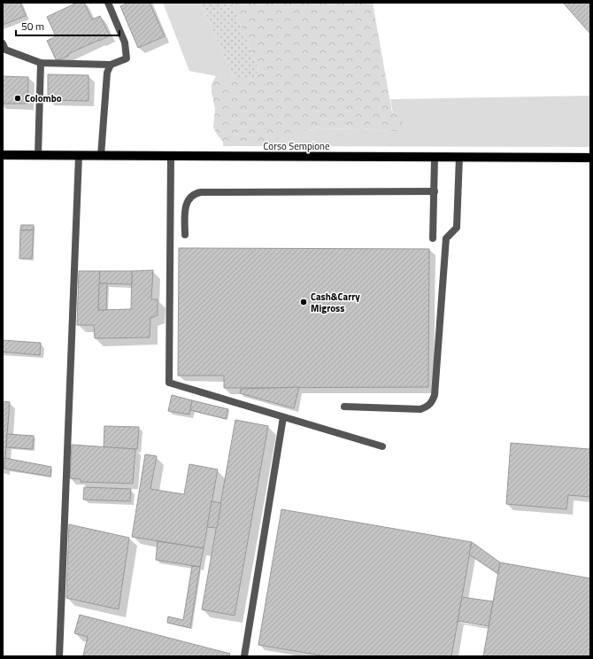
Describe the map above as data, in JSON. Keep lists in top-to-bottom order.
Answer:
{
  "streets": {
    "main road": ["Corso Sempione"]
  },
  "places": ["Colombo", "Cash&Carry Migross"],
  "scale_bar": "50 m"
}
